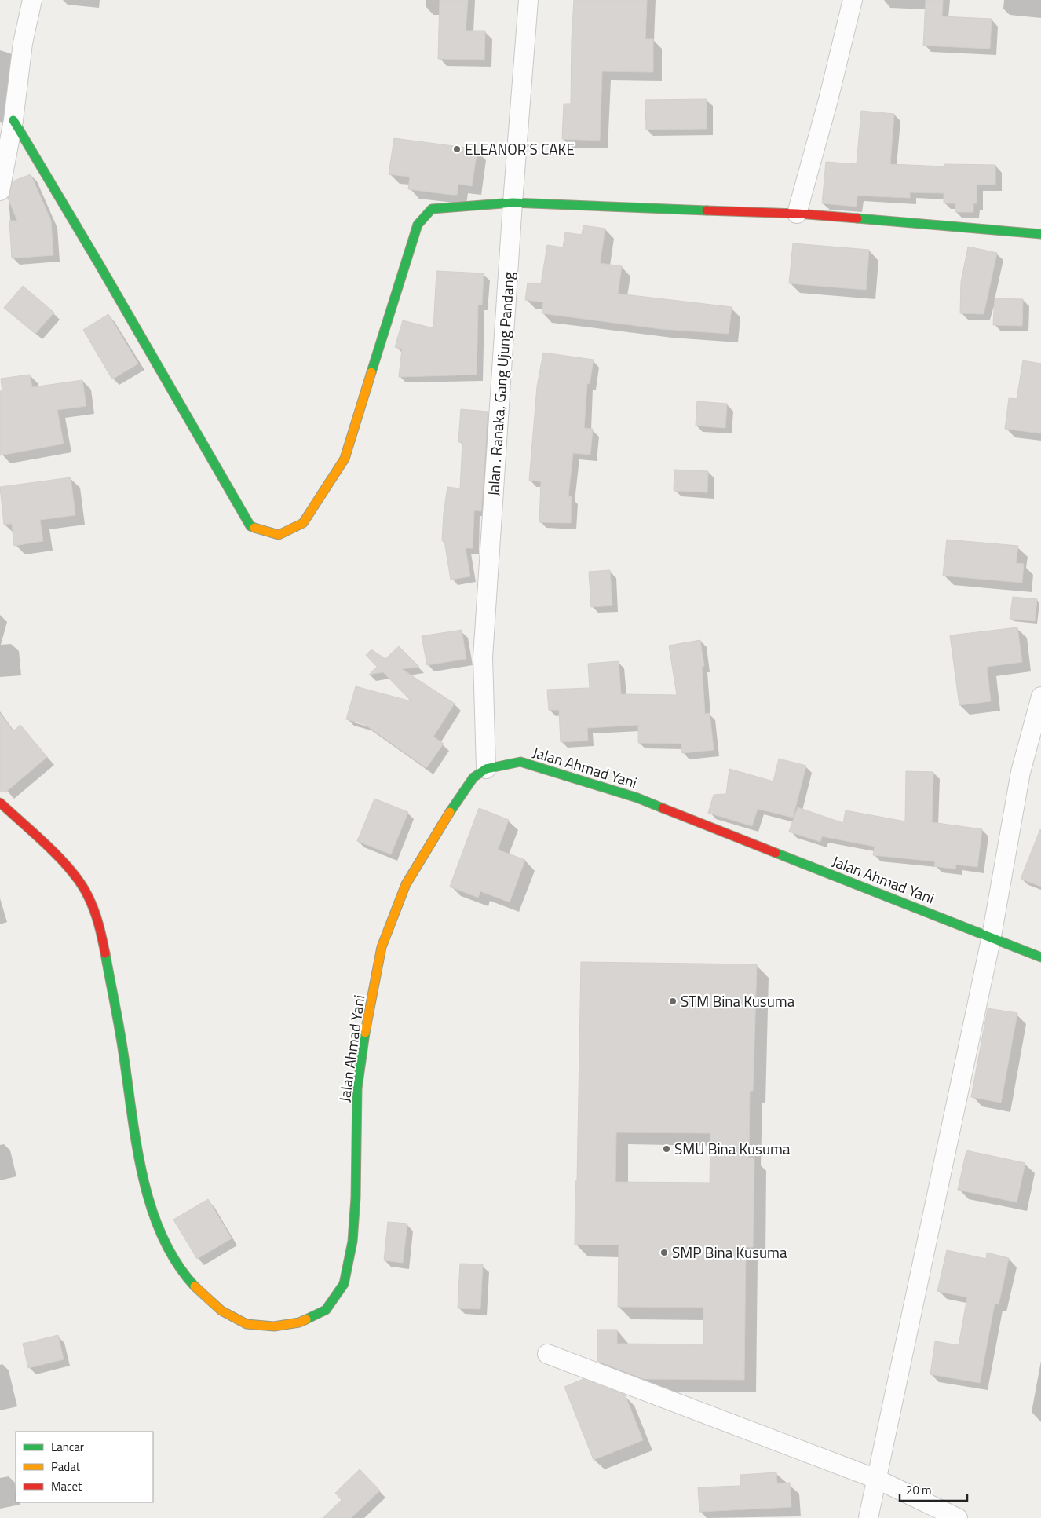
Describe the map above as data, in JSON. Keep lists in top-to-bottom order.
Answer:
{
  "streets": {
    "main road": ["Jalan Ahmad Yani"],
    "street": ["Jalan . Ranaka, Gang Ujung Pandang"]
  },
  "crossings": [
    ["Jalan . Ranaka, Gang Ujung Pandang", "Jalan Ahmad Yani"]
  ],
  "places": [
    "ELEANOR'S CAKE",
    "STM Bina Kusuma",
    "SMU Bina Kusuma",
    "SMP Bina Kusuma"
  ],
  "legend": ["Lancar", "Padat", "Macet"],
  "scale_bar": "20 m"
}
